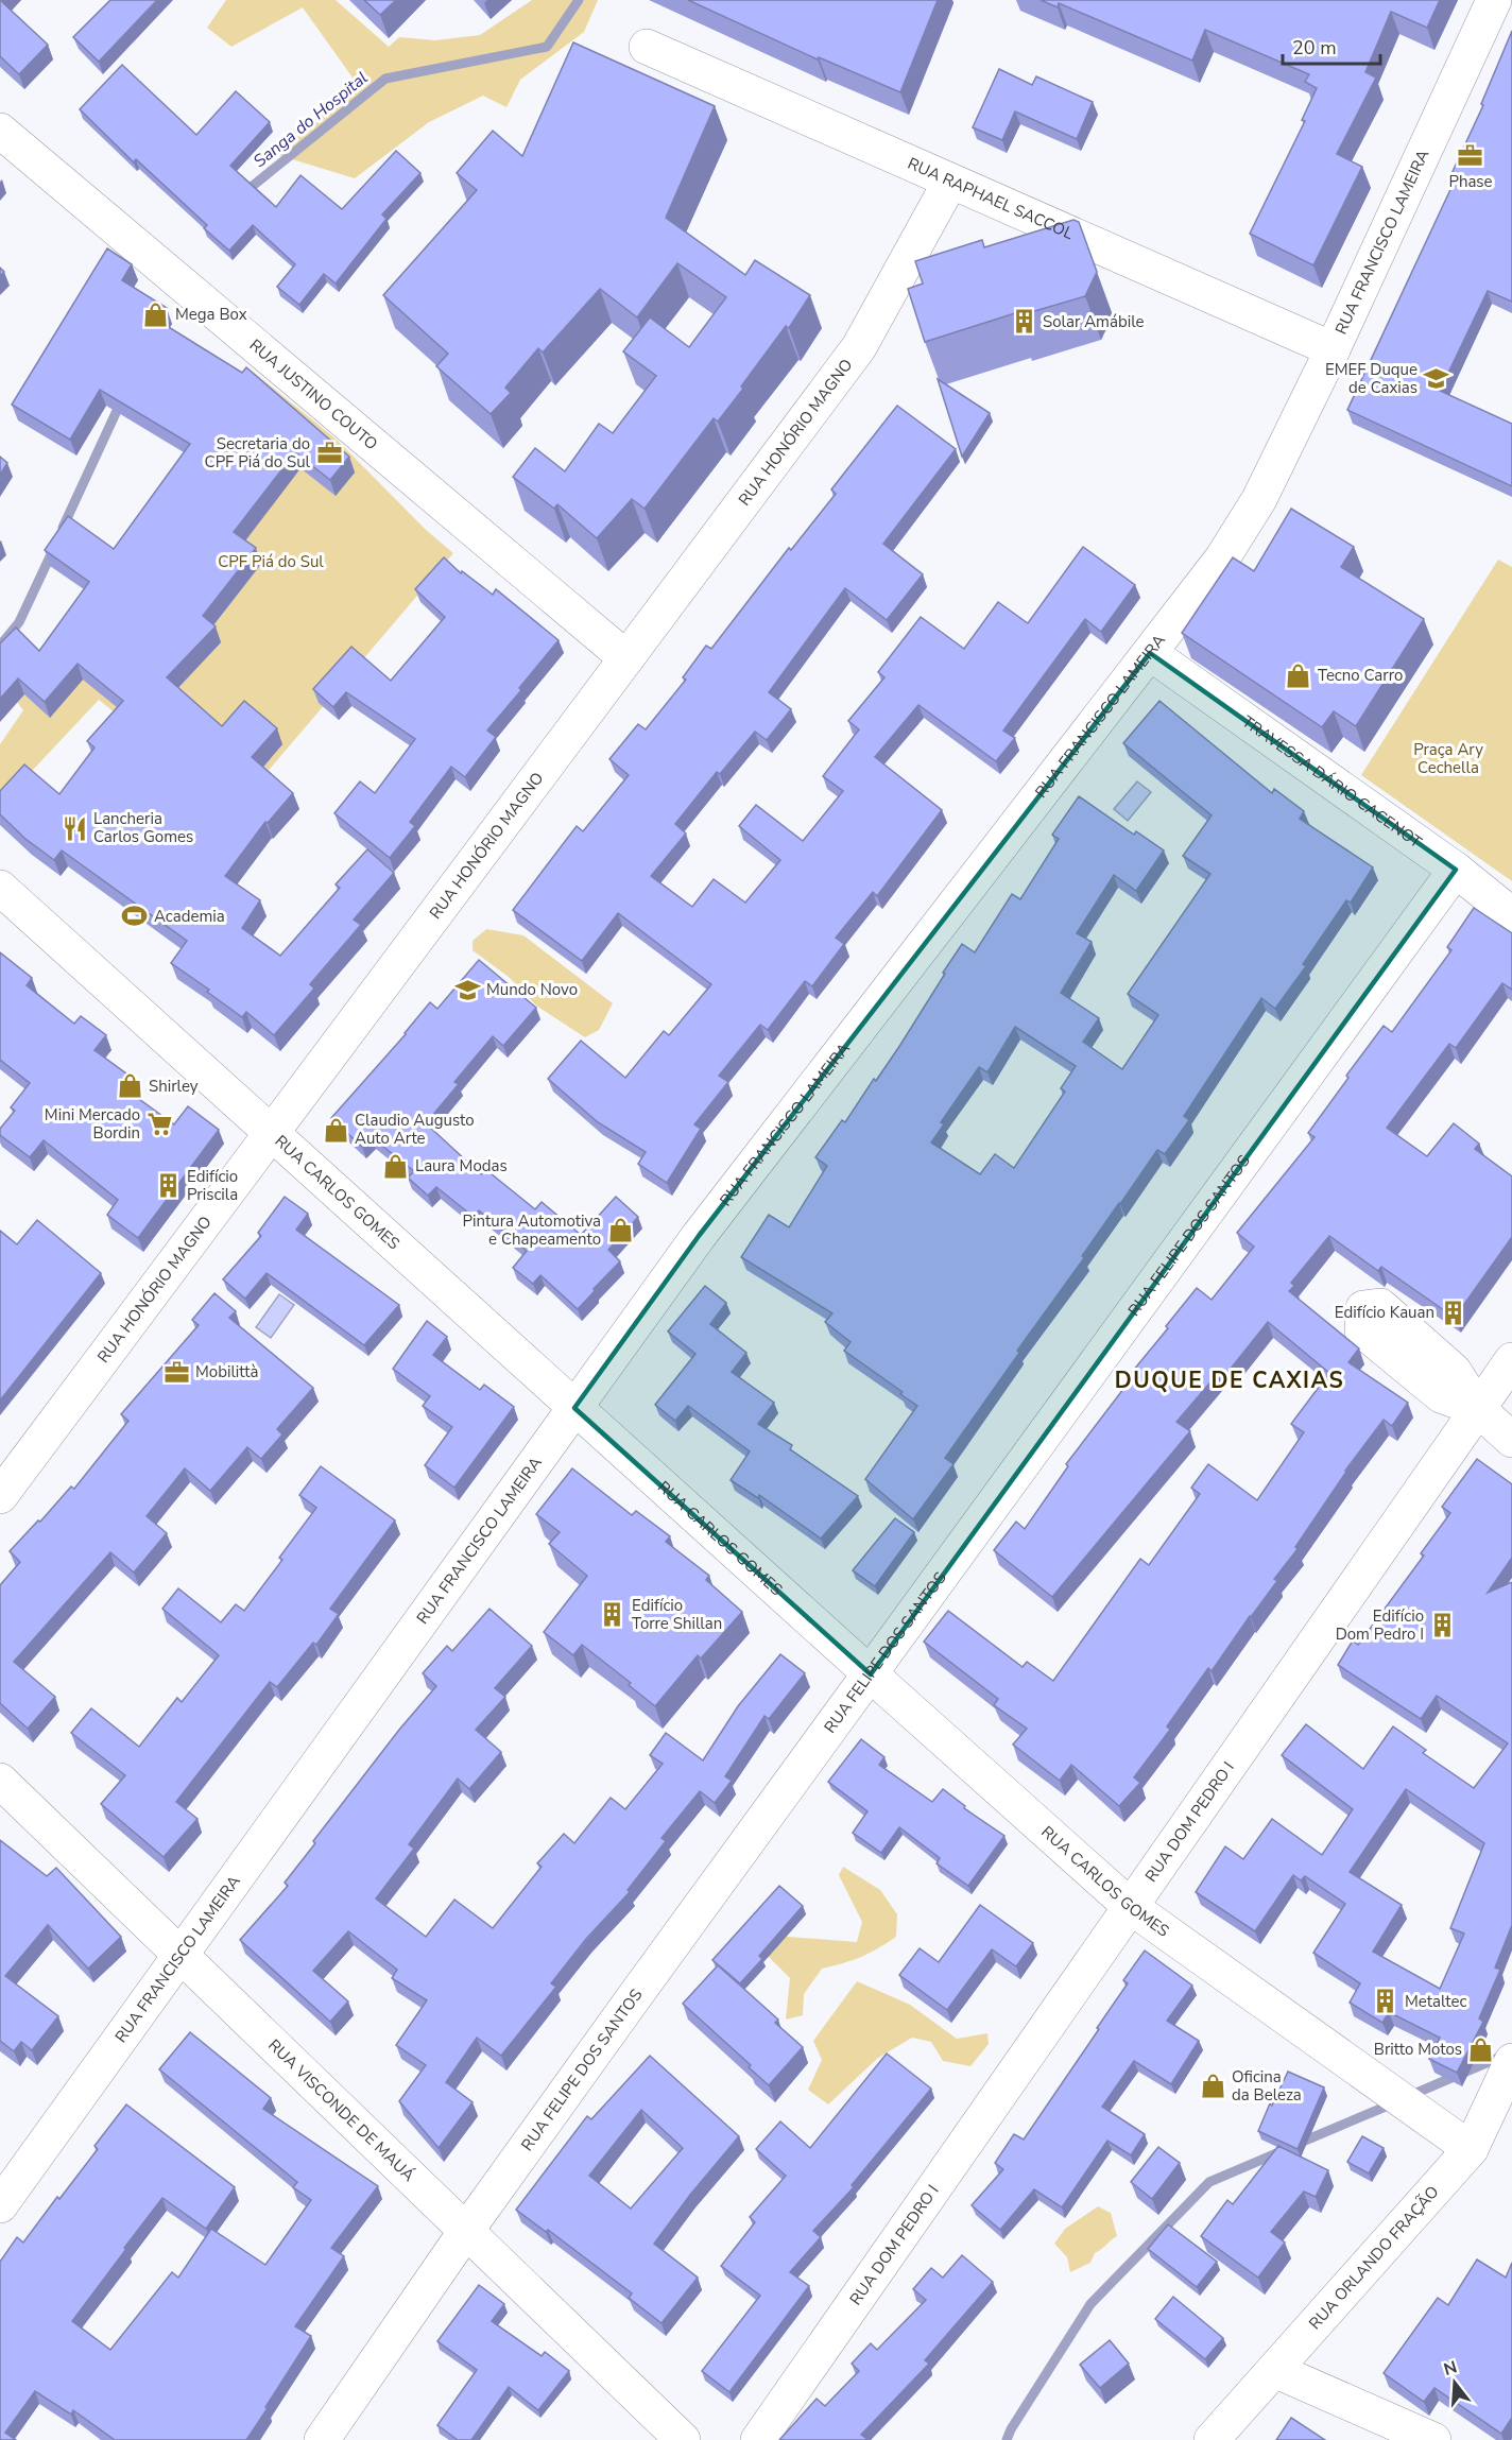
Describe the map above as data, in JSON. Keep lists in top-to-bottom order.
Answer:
{
  "streets": {
    "street": [
      "RUA RAPHAEL SACCOL",
      "RUA FRANCISCO LAMEIRA",
      "RUA JUSTINO COUTO",
      "RUA HONÓRIO MAGNO",
      "TRAVESSA DÁRIO CACENOT",
      "RUA CARLOS GOMES",
      "RUA FELIPE DOS SANTOS",
      "RUA DOM PEDRO I",
      "RUA VISCONDE DE MAUÁ",
      "RUA ORLANDO FRAÇÃO"
    ]
  },
  "crossings": [
    ["RUA RAPHAEL SACCOL", "RUA FRANCISCO LAMEIRA"],
    ["RUA RAPHAEL SACCOL", "RUA HONÓRIO MAGNO"],
    ["RUA FRANCISCO LAMEIRA", "TRAVESSA DÁRIO CACENOT"],
    ["RUA FRANCISCO LAMEIRA", "RUA CARLOS GOMES"],
    ["RUA FRANCISCO LAMEIRA", "RUA VISCONDE DE MAUÁ"],
    ["RUA JUSTINO COUTO", "RUA HONÓRIO MAGNO"],
    ["RUA HONÓRIO MAGNO", "RUA CARLOS GOMES"],
    ["TRAVESSA DÁRIO CACENOT", "RUA FELIPE DOS SANTOS"],
    ["RUA CARLOS GOMES", "RUA FELIPE DOS SANTOS"],
    ["RUA CARLOS GOMES", "RUA DOM PEDRO I"],
    ["RUA CARLOS GOMES", "RUA ORLANDO FRAÇÃO"],
    ["RUA FELIPE DOS SANTOS", "RUA VISCONDE DE MAUÁ"]
  ],
  "districts": ["DUQUE DE CAXIAS"],
  "water": ["Sanga do Hospital"],
  "parks": ["CPF Piá do Sul", "Praça Ary Cechella"],
  "places": {
    "office": ["Phase", "Secretaria do CPF Piá do Sul", "Mobilittà"],
    "shop": [
      "Mega Box",
      "Tecno Carro",
      "Shirley",
      "Claudio Augusto Auto Arte",
      "Laura Modas",
      "Pintura Automotiva e Chapeamento",
      "Britto Motos",
      "Oficina da Beleza"
    ],
    "building": [
      "Solar Amábile",
      "Edifício Priscila",
      "Edifício Kauan",
      "Edifício Torre Shillan",
      "Edifício Dom Pedro I",
      "Metaltec"
    ],
    "school or university": ["EMEF Duque de Caxias", "Mundo Novo"],
    "restaurant": ["Lancheria Carlos Gomes"],
    "sports": ["Academia"],
    "supermarket": ["Mini Mercado Bordin"]
  },
  "scale_bar": "20 m",
  "north": "top"
}
